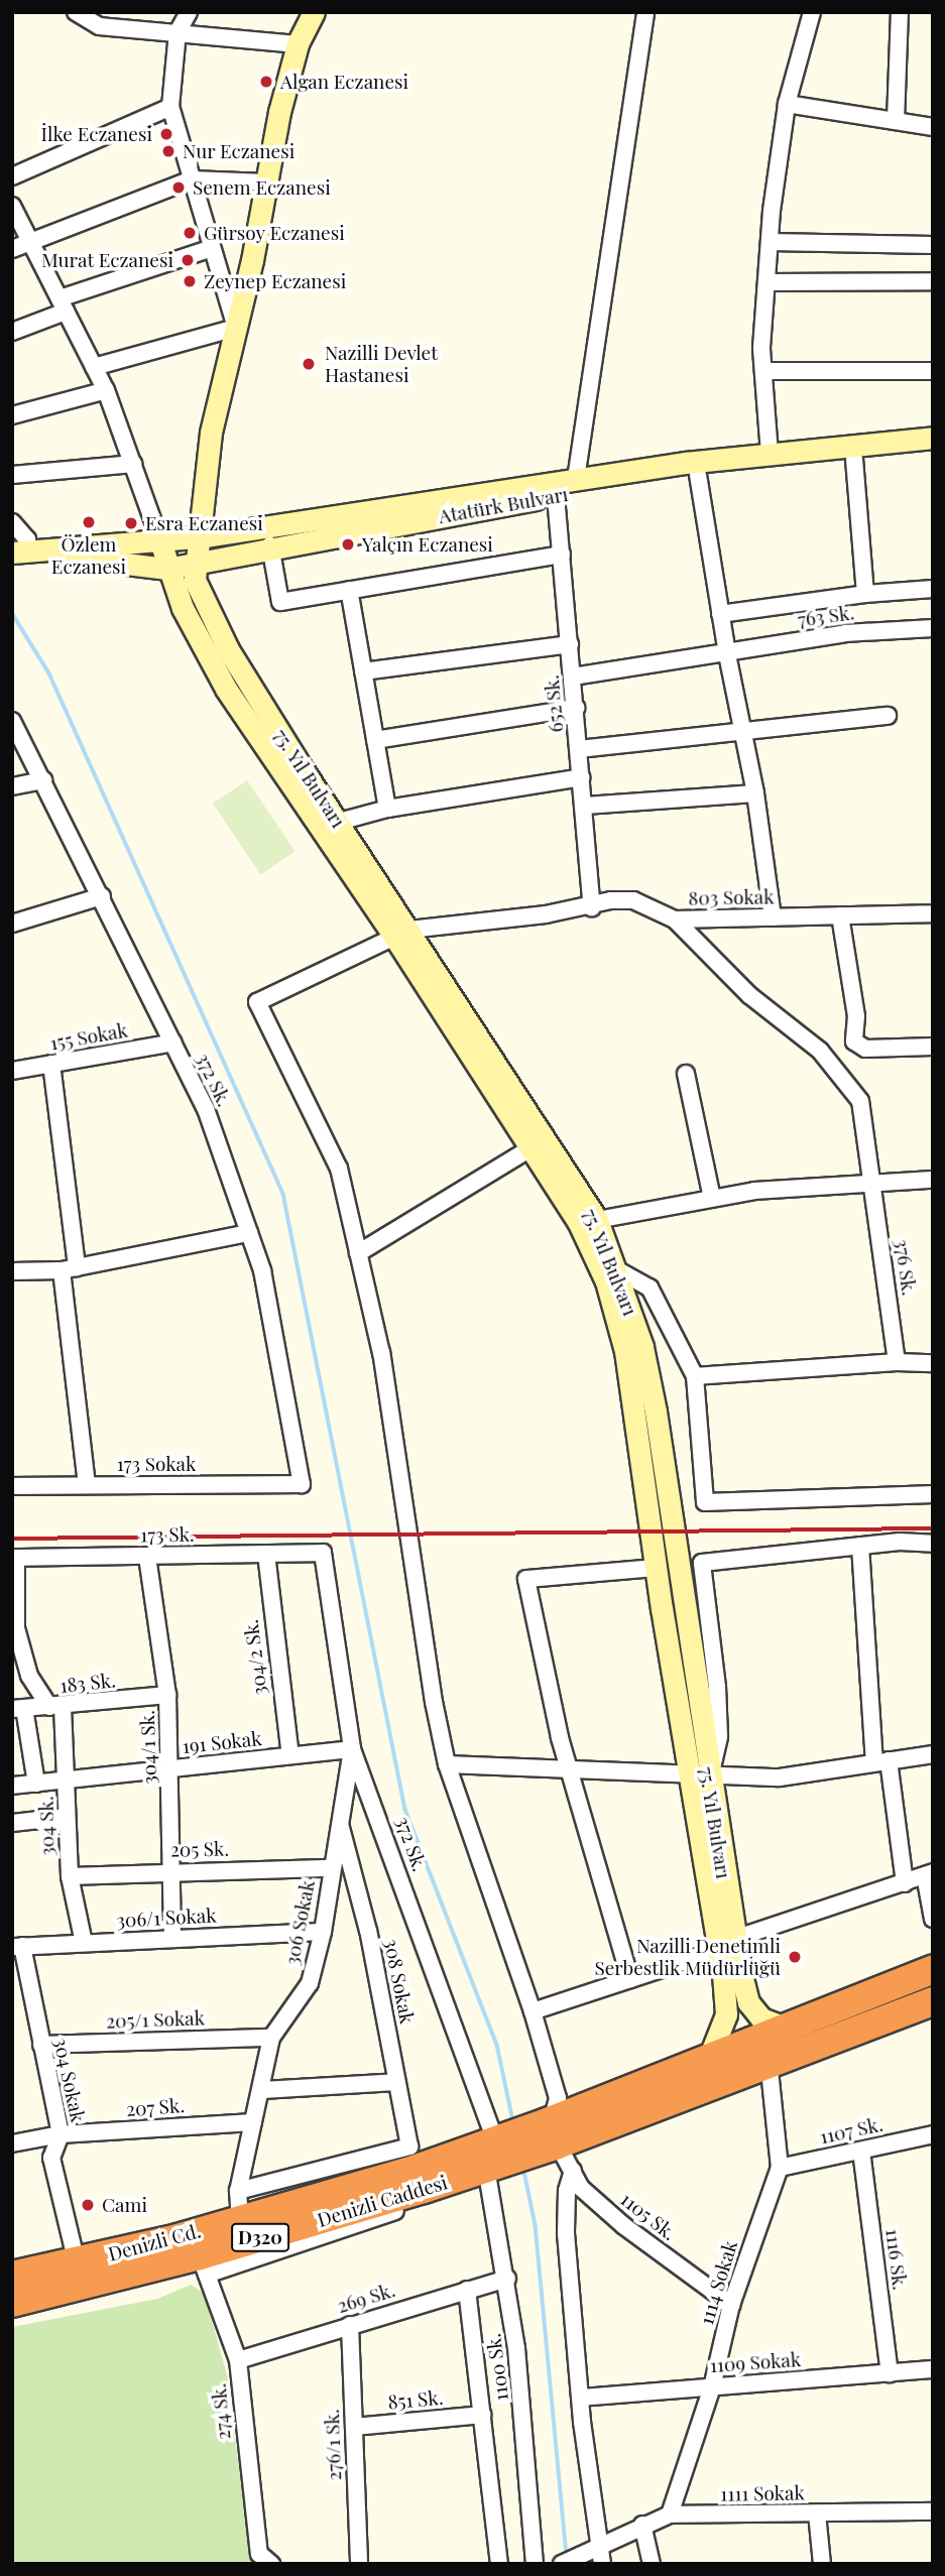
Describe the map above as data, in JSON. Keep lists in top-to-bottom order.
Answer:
{
  "streets": {
    "highway": ["Denizli Caddesi", "D320", "Denizli Cd."],
    "main road": ["Atatürk Bulvarı", "75. Yıl Bulvarı"],
    "street": [
      "763 Sk.",
      "652 Sk.",
      "803 Sokak",
      "155 Sokak",
      "372 Sk.",
      "376 Sk.",
      "173 Sokak",
      "173 Sk.",
      "304/2 Sk.",
      "183 Sk.",
      "191 Sokak",
      "304/1 Sk.",
      "304 Sk.",
      "205 Sk.",
      "306/1 Sokak",
      "306 Sokak",
      "308 Sokak",
      "205/1 Sokak",
      "304 Sokak",
      "207 Sk.",
      "1107 Sk.",
      "1105 Sk.",
      "1116 Sk.",
      "1114 Sokak",
      "269 Sk.",
      "1109 Sokak",
      "1100 Sk.",
      "851 Sk.",
      "274 Sk.",
      "276/1 Sk.",
      "1111 Sokak"
    ]
  },
  "crossings": [
    ["Atatürk Bulvarı", "652 Sk."],
    ["Atatürk Bulvarı", "75. Yıl Bulvarı"],
    ["763 Sk.", "652 Sk."],
    ["652 Sk.", "803 Sokak"],
    ["75. Yıl Bulvarı", "803 Sokak"],
    ["75. Yıl Bulvarı", "D320"],
    ["803 Sokak", "376 Sk."],
    ["155 Sokak", "372 Sk."],
    ["372 Sk.", "173 Sokak"],
    ["372 Sk.", "173 Sk."],
    ["372 Sk.", "191 Sokak"],
    ["372 Sk.", "306 Sokak"],
    ["372 Sk.", "Denizli Caddesi"],
    ["372 Sk.", "D320"],
    ["372 Sk.", "1100 Sk."],
    ["173 Sk.", "304/2 Sk."],
    ["173 Sk.", "304/1 Sk."],
    ["173 Sk.", "304 Sk."],
    ["304/2 Sk.", "191 Sokak"],
    ["183 Sk.", "304/1 Sk."],
    ["183 Sk.", "304 Sk."],
    ["191 Sokak", "304/1 Sk."],
    ["191 Sokak", "304 Sk."],
    ["191 Sokak", "306 Sokak"],
    ["304/1 Sk.", "205 Sk."],
    ["304/1 Sk.", "306/1 Sokak"],
    ["304 Sk.", "205 Sk."],
    ["304 Sk.", "306/1 Sokak"],
    ["205 Sk.", "306 Sokak"],
    ["306/1 Sokak", "306 Sokak"],
    ["306/1 Sokak", "304 Sokak"],
    ["306 Sokak", "308 Sokak"],
    ["306 Sokak", "205/1 Sokak"],
    ["306 Sokak", "207 Sk."],
    ["306 Sokak", "Denizli Cd."],
    ["308 Sokak", "D320"],
    ["308 Sokak", "Denizli Cd."],
    ["205/1 Sokak", "304 Sokak"],
    ["304 Sokak", "207 Sk."],
    ["304 Sokak", "Denizli Cd."],
    ["1107 Sk.", "1116 Sk."],
    ["1107 Sk.", "1114 Sokak"],
    ["Denizli Caddesi", "D320"],
    ["Denizli Caddesi", "1100 Sk."],
    ["Denizli Caddesi", "274 Sk."],
    ["1105 Sk.", "D320"],
    ["1105 Sk.", "1114 Sokak"],
    ["D320", "Denizli Cd."],
    ["D320", "1114 Sokak"],
    ["D320", "1100 Sk."],
    ["1116 Sk.", "1109 Sokak"],
    ["1114 Sokak", "1109 Sokak"],
    ["1114 Sokak", "1111 Sokak"],
    ["269 Sk.", "1100 Sk."],
    ["269 Sk.", "274 Sk."],
    ["269 Sk.", "276/1 Sk."],
    ["1100 Sk.", "851 Sk."],
    ["851 Sk.", "276/1 Sk."]
  ],
  "places": [
    "Algan Eczanesi",
    "İlke Eczanesi",
    "Nur Eczanesi",
    "Senem Eczanesi",
    "Gürsoy Eczanesi",
    "Murat Eczanesi",
    "Zeynep Eczanesi",
    "Nazilli Devlet Hastanesi",
    "Özlem Eczanesi",
    "Esra Eczanesi",
    "Yalçın Eczanesi",
    "Nazilli Denetimli Serbestlik Müdürlüğü",
    "Cami"
  ]
}
